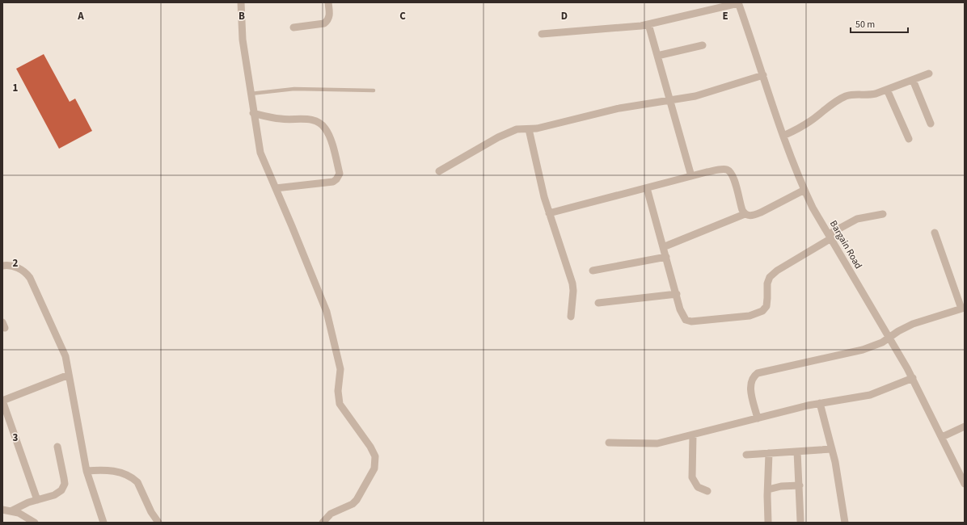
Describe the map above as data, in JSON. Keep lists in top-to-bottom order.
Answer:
{
  "streets": {
    "street": ["Bargain Road"]
  },
  "scale_bar": "50 m",
  "grid": {
    "columns": [
      "A",
      "B",
      "C",
      "D",
      "E"
    ],
    "rows": ["1", "2", "3"]
  }
}
